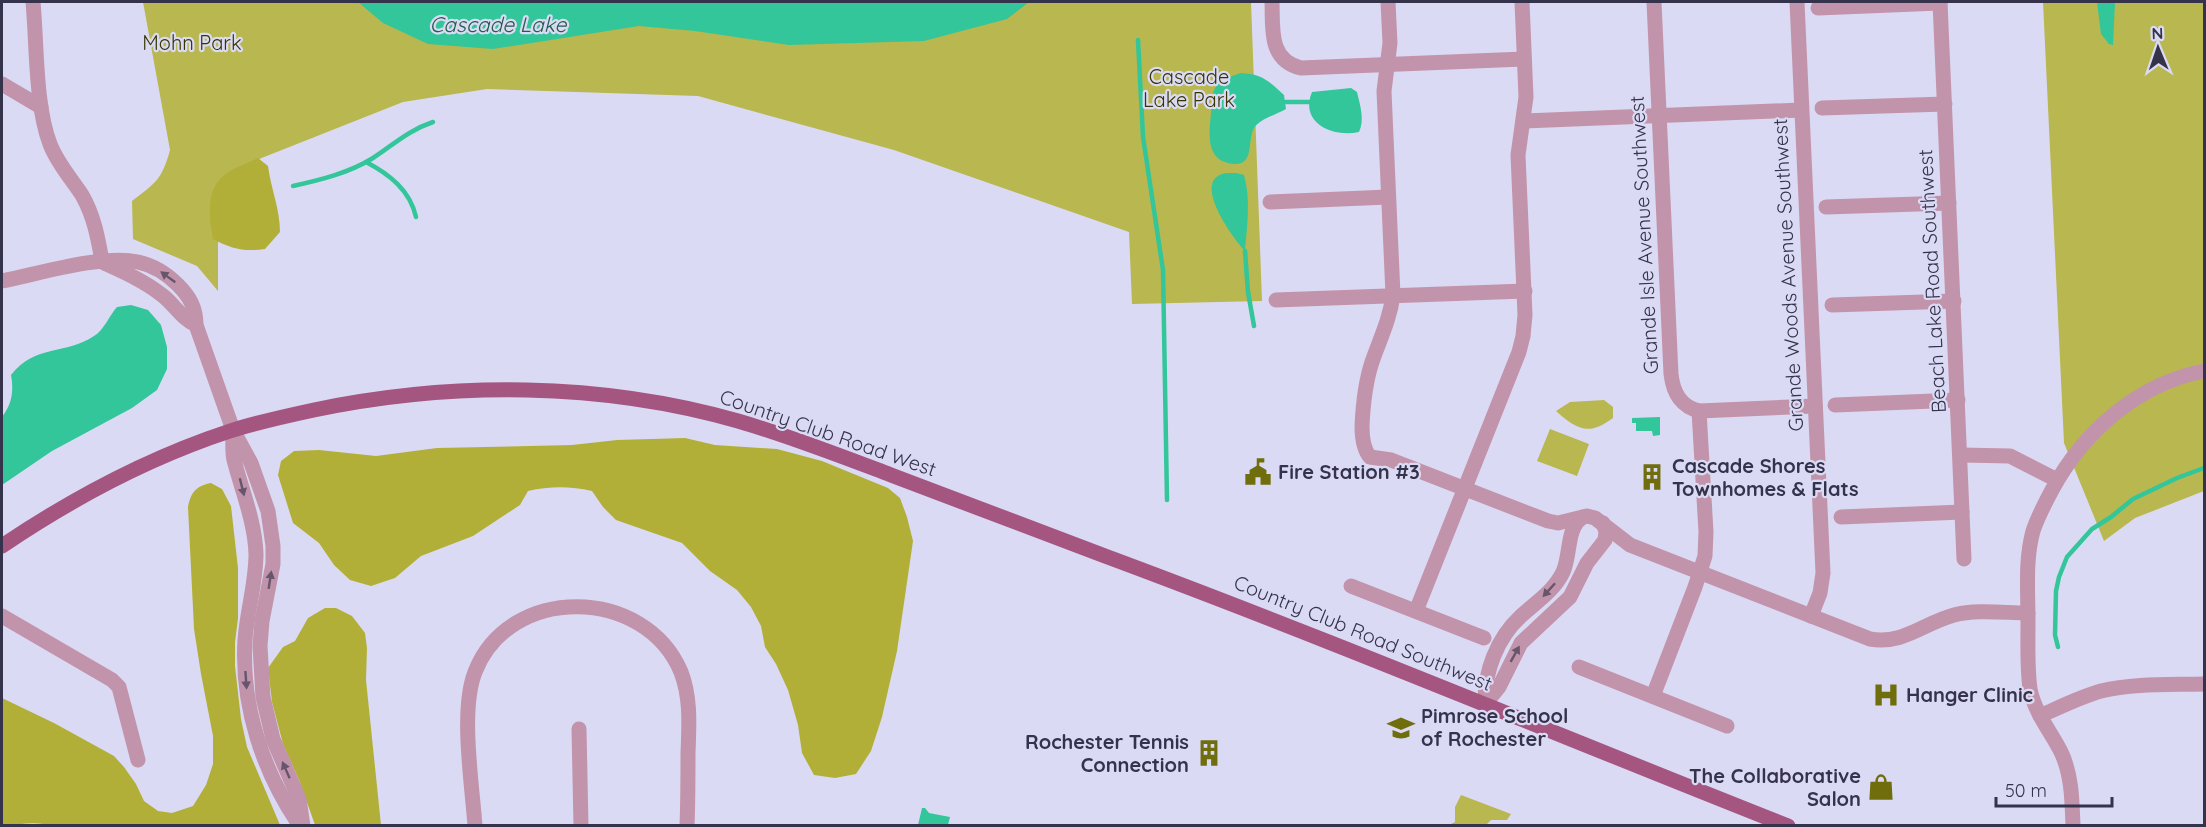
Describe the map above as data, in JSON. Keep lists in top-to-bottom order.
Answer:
{
  "streets": {
    "main road": ["Country Club Road West", "Country Club Road Southwest"],
    "street": ["Grande Isle Avenue Southwest", "Grande Woods Avenue Southwest", "Beach Lake Road Southwest"]
  },
  "crossings": [
    ["Country Club Road West", "Country Club Road Southwest"]
  ],
  "water": ["Cascade Lake"],
  "parks": ["Mohn Park", "Cascade Lake Park"],
  "places": {
    "public building": ["Fire Station #3"],
    "building": ["Cascade Shores Townhomes & Flats", "Rochester Tennis Connection"],
    "hospital": ["Hanger Clinic"],
    "school or university": ["Pimrose School of Rochester"],
    "shop": ["The Collaborative Salon"]
  },
  "scale_bar": "50 m",
  "north": "top"
}
